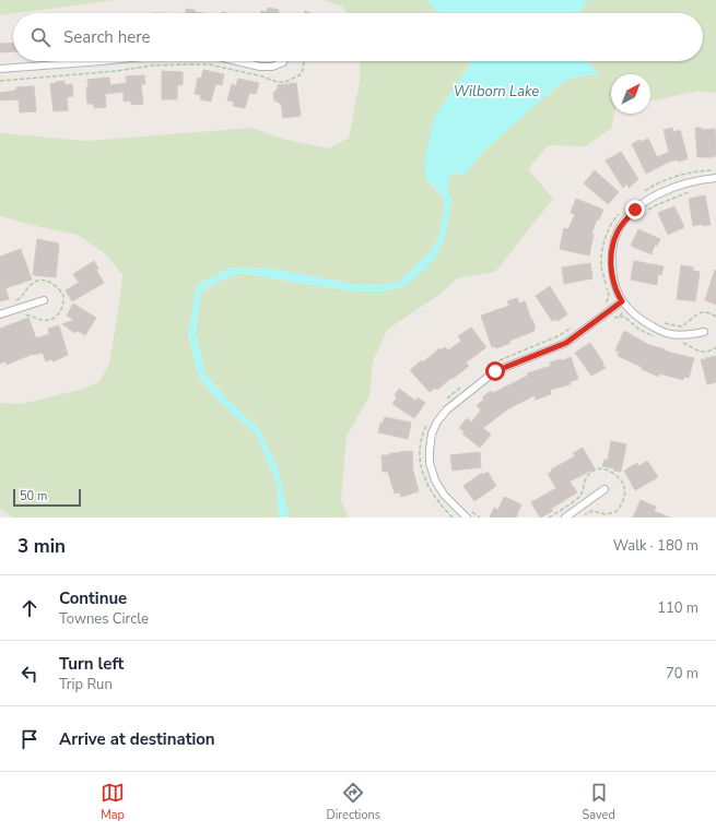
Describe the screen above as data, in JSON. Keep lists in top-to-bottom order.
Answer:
{
  "water": ["Wilborn Lake"],
  "scale_bar": "50 m",
  "north": "top right",
  "page": {
    "search": "Search here",
    "scale": "50 m",
    "heading": ["3 min", "Walk · 180 m"],
    "list": [
      ["Continue", "Townes Circle", "110 m"],
      ["Turn left", "Trip Run", "70 m"],
      "Arrive at destination"
    ],
    "nav": ["Map", "Directions", "Saved"]
  }
}
